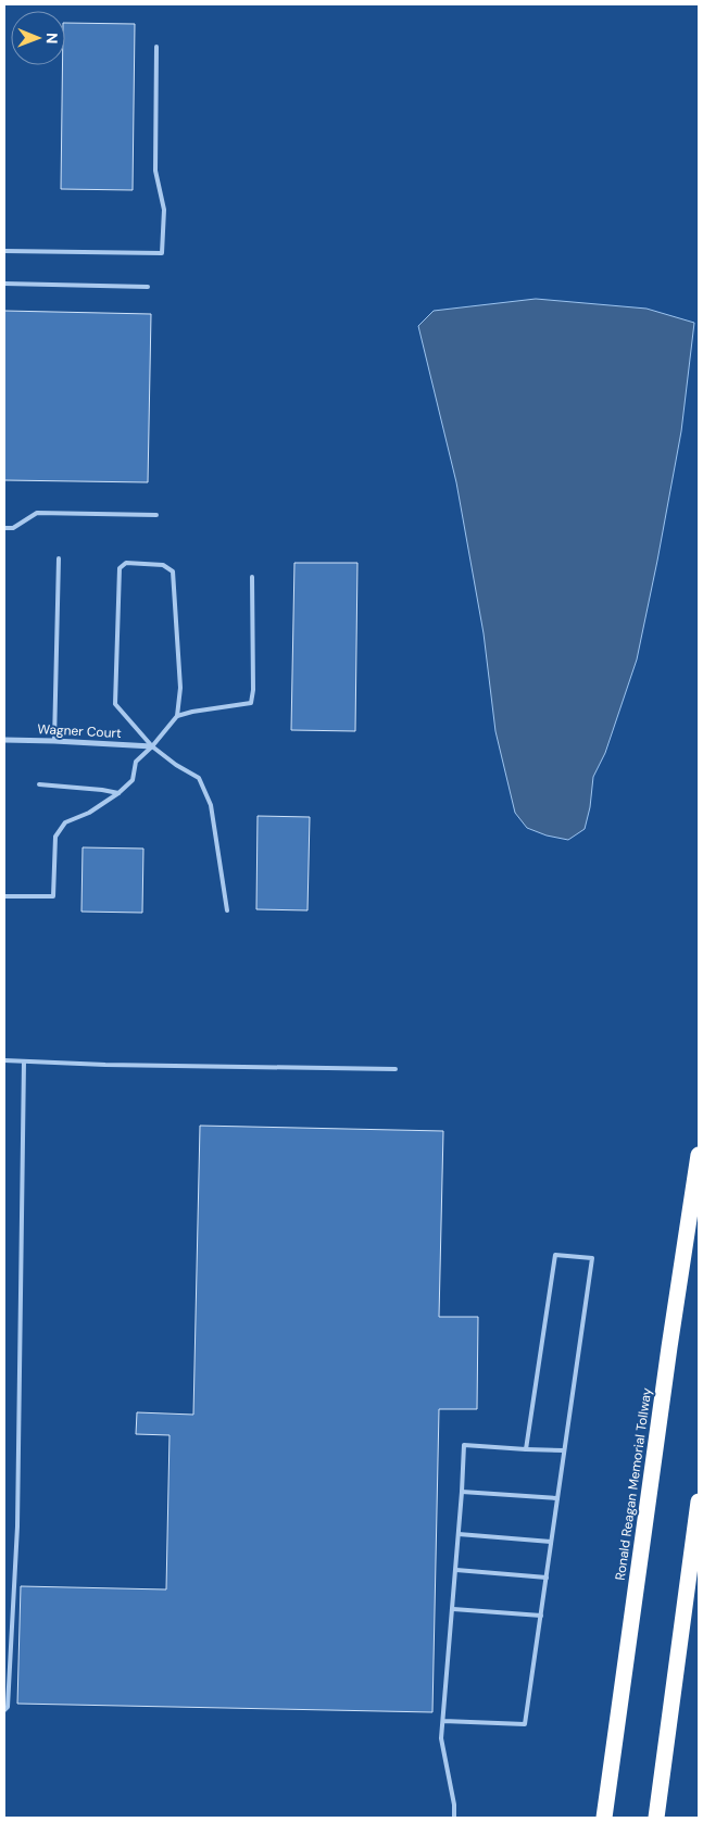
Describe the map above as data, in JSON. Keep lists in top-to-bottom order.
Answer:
{
  "streets": {
    "highway": ["Ronald Reagan Memorial Tollway"],
    "street": ["Wagner Court"]
  },
  "north": "right"
}
